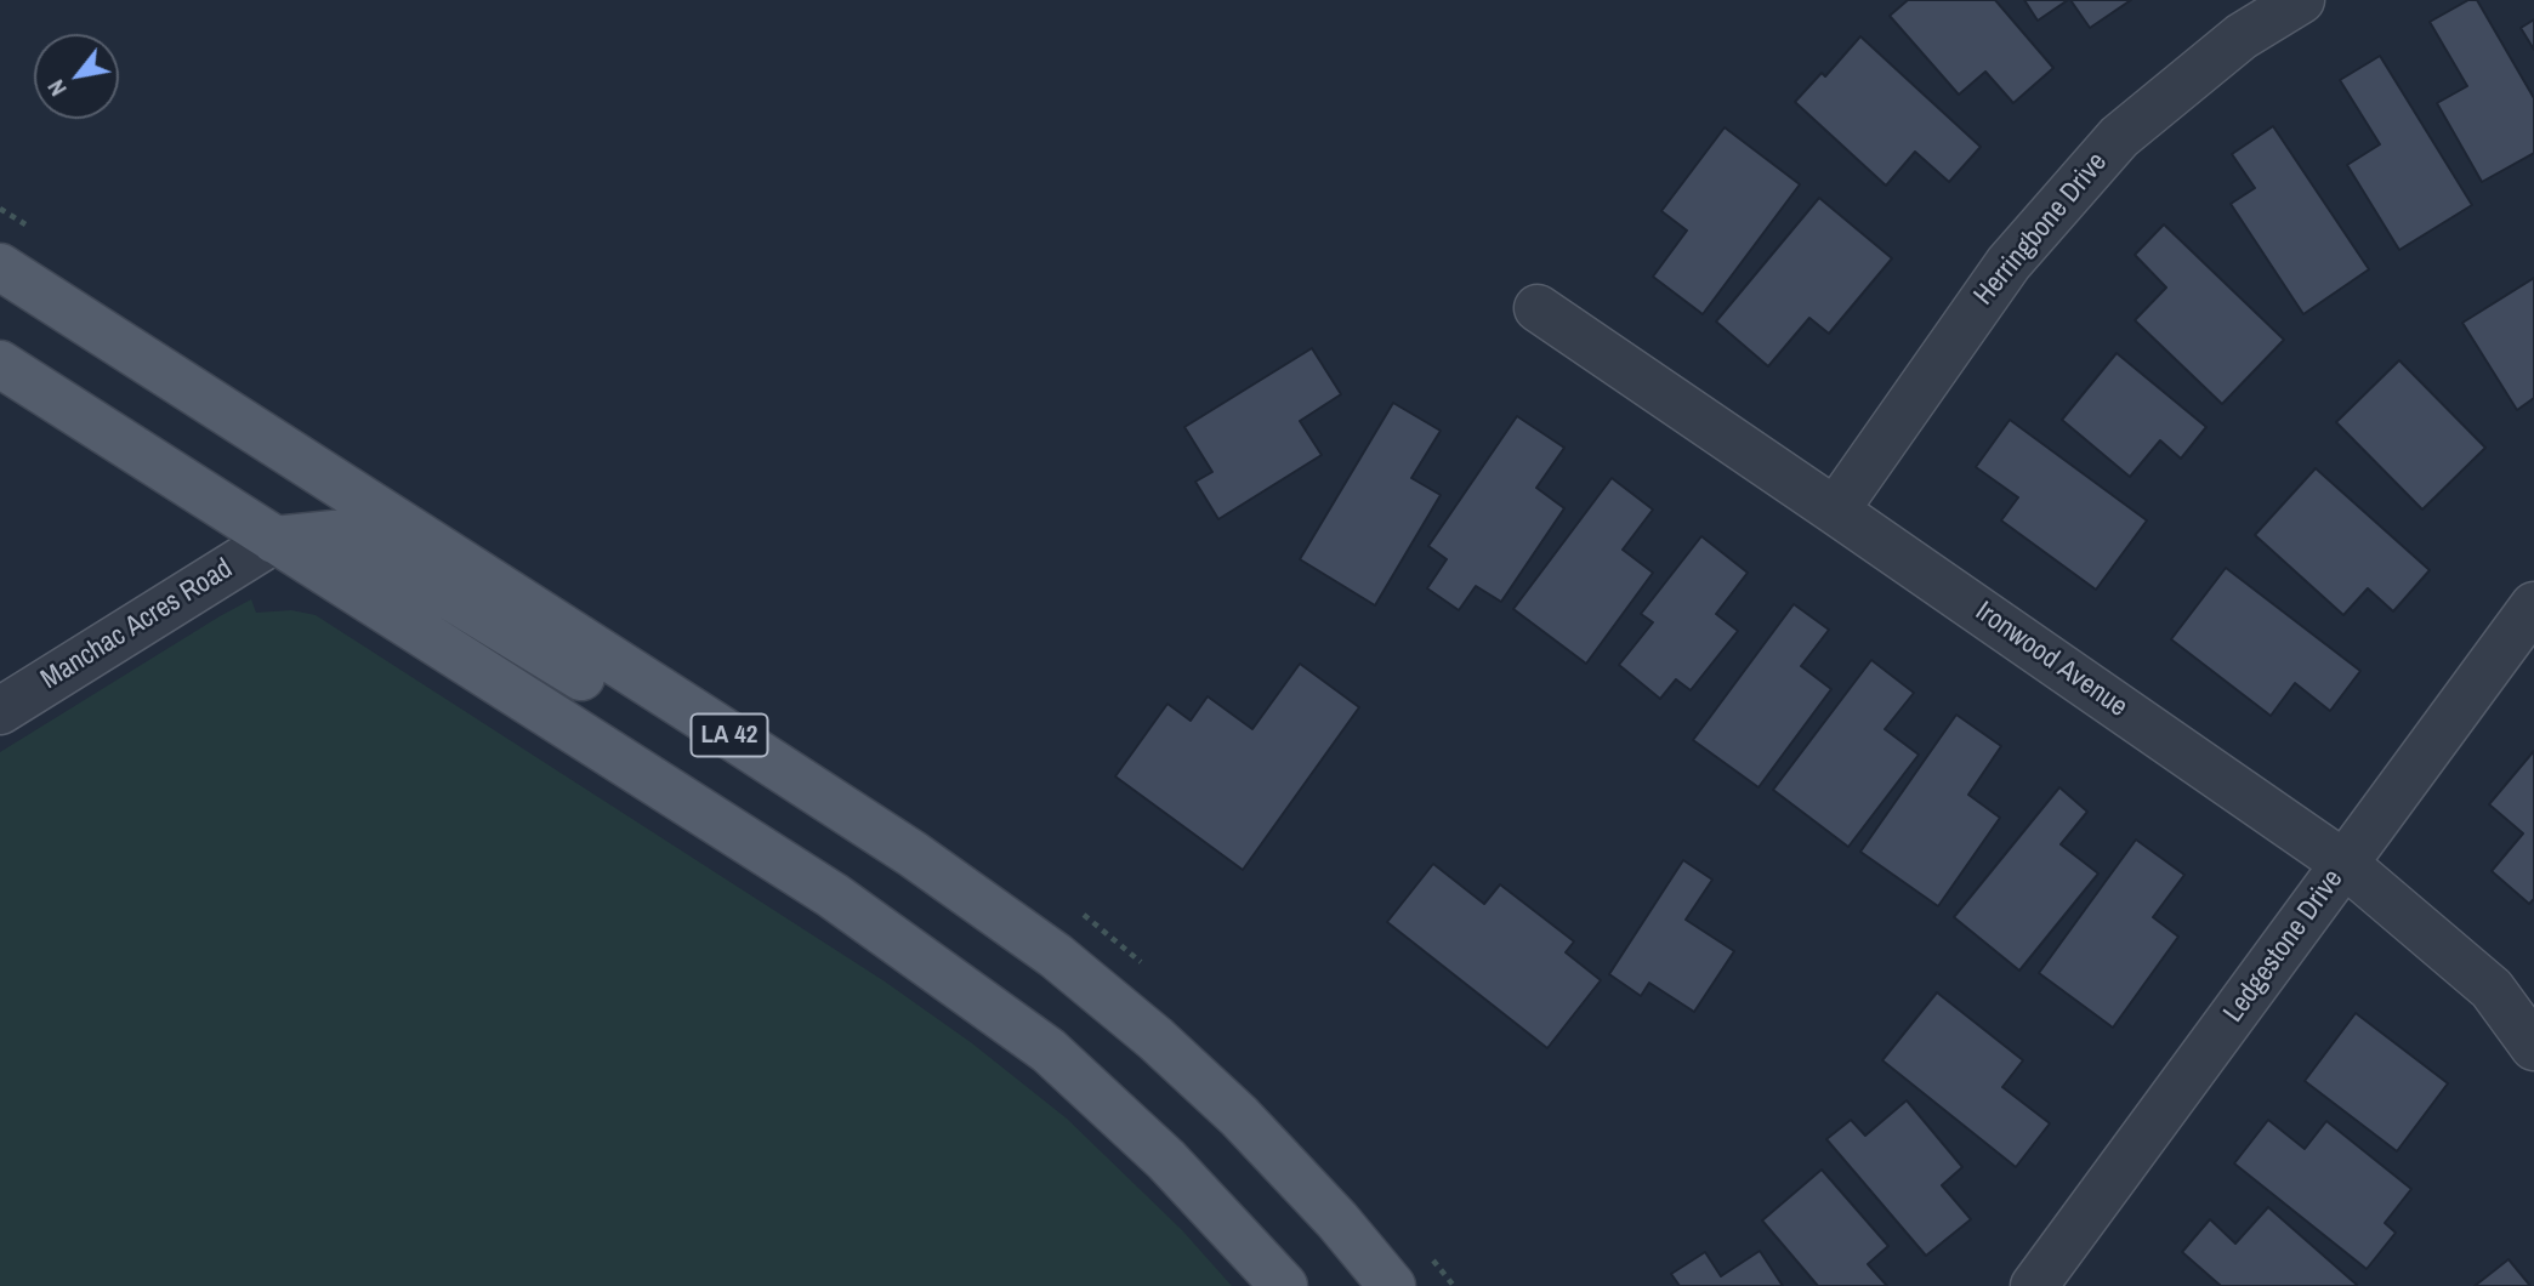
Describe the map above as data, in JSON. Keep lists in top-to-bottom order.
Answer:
{
  "streets": {
    "main road": ["LA 42"],
    "street": [
      "Herringbone Drive",
      "Manchac Acres Road",
      "Ironwood Avenue",
      "Ledgestone Drive"
    ]
  },
  "crossings": [
    ["Herringbone Drive", "Ironwood Avenue"],
    ["Manchac Acres Road", "LA 42"],
    ["Ironwood Avenue", "Ledgestone Drive"]
  ],
  "north": "bottom left"
}
